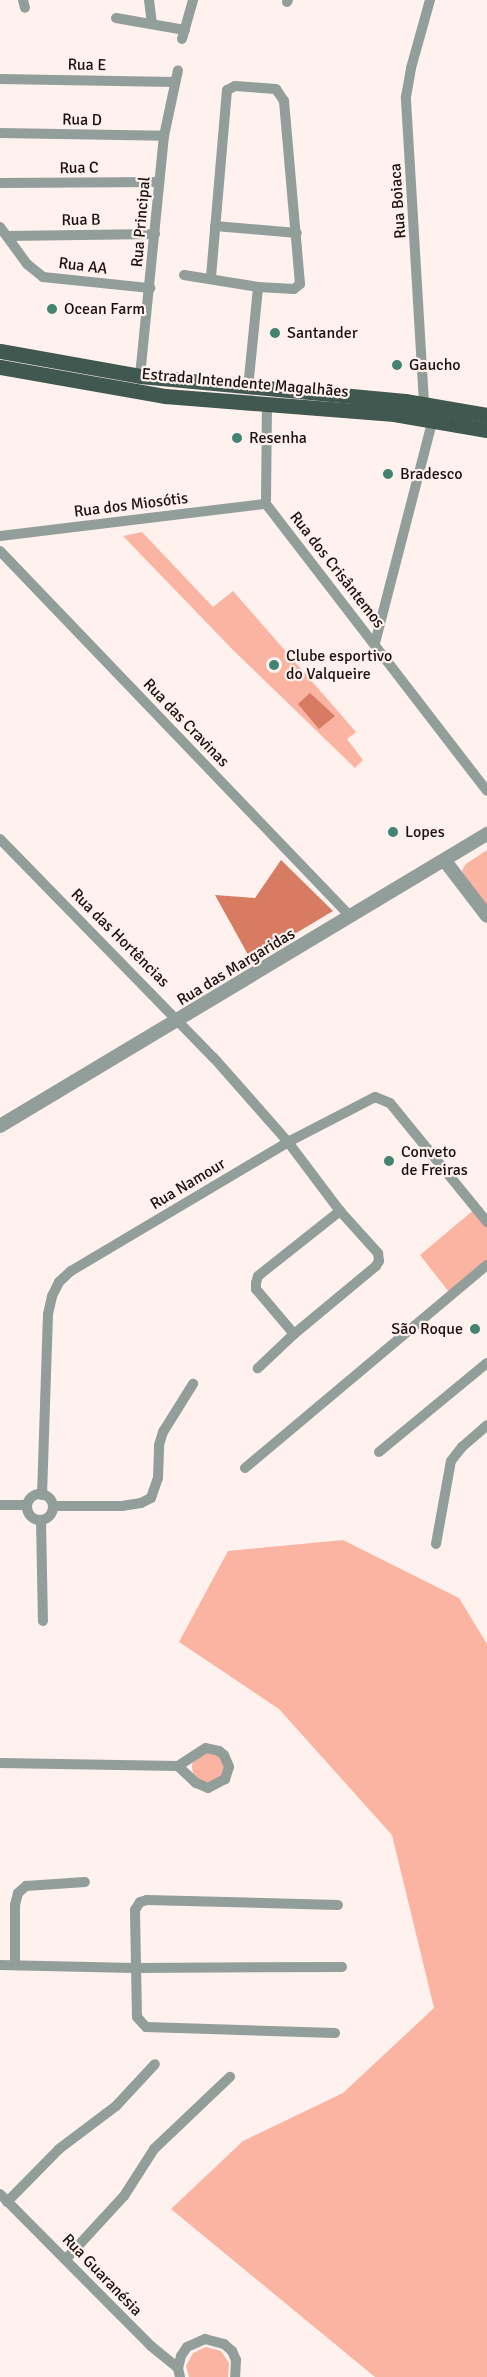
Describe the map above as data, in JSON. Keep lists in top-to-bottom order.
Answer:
{
  "streets": {
    "main road": ["Estrada Intendente Magalhães"],
    "street": [
      "Rua E",
      "Rua D",
      "Rua C",
      "Rua Boiaca",
      "Rua B",
      "Rua Principal",
      "Rua AA",
      "Rua dos Miosótis",
      "Rua dos Crisântemos",
      "Rua das Cravinas",
      "Rua das Hortências",
      "Rua das Margaridas",
      "Rua Namour",
      "Rua Guaranésia"
    ]
  },
  "crossings": [
    ["Rua E", "Rua Principal"],
    ["Rua D", "Rua Principal"],
    ["Rua C", "Rua Principal"],
    ["Rua Boiaca", "Estrada Intendente Magalhães"],
    ["Rua B", "Rua Principal"],
    ["Rua B", "Rua AA"],
    ["Rua Principal", "Rua AA"],
    ["Rua Principal", "Estrada Intendente Magalhães"],
    ["Estrada Intendente Magalhães", "Rua dos Crisântemos"],
    ["Rua dos Miosótis", "Rua dos Crisântemos"],
    ["Rua das Cravinas", "Rua das Margaridas"],
    ["Rua das Hortências", "Rua das Margaridas"],
    ["Rua das Hortências", "Rua Namour"]
  ],
  "places": [
    "Ocean Farm",
    "Santander",
    "Gaucho",
    "Resenha",
    "Bradesco",
    "Clube esportivo do Valqueire",
    "Lopes",
    "Conveto de Freiras",
    "São Roque"
  ]
}
